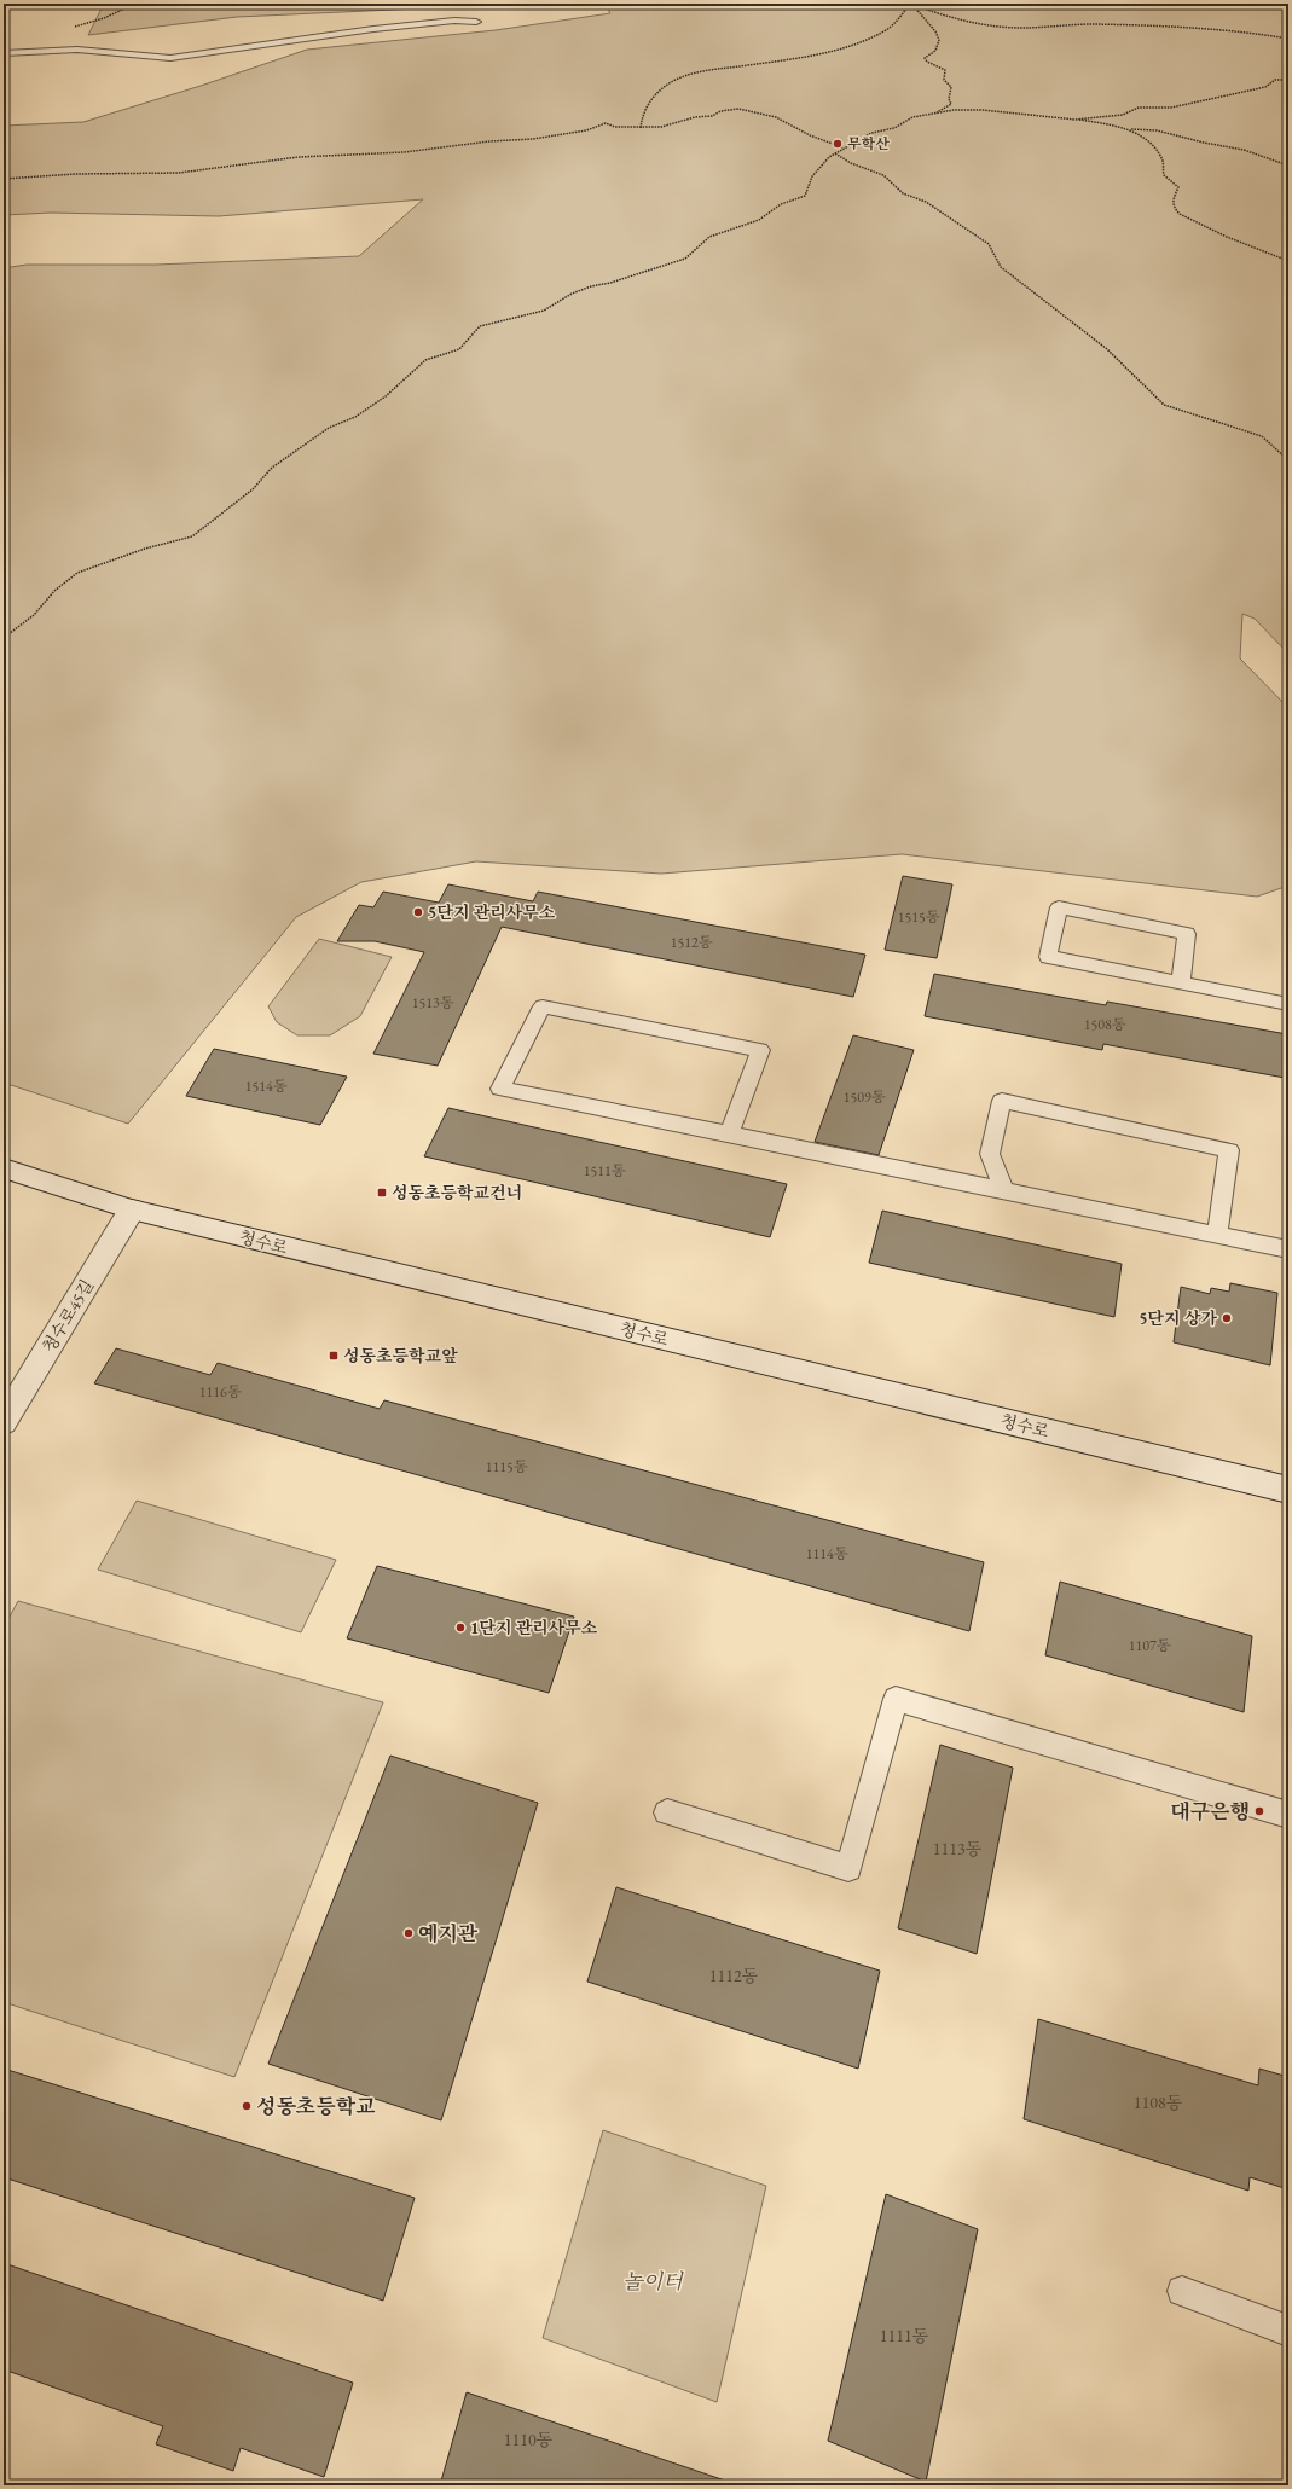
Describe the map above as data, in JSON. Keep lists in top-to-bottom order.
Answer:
{
  "streets": {
    "main road": ["청수로", "청수로45길"]
  },
  "crossings": [
    ["청수로", "청수로45길"]
  ],
  "parks": ["놀이터"],
  "places": {
    "other": [
      "무학산",
      "5단지 관리사무소",
      "5단지 상가",
      "1단지 관리사무소",
      "대구은행",
      "예지관",
      "성동초등학교"
    ],
    "transit": ["성동초등학교건너", "성동초등학교앞"]
  },
  "house_numbers": [
    "1515동",
    "1512동",
    "1513동",
    "1508동",
    "1514동",
    "1509동",
    "1511동",
    "1116동",
    "1115동",
    "1114동",
    "1107동",
    "1113동",
    "1112동",
    "1108동",
    "1111동",
    "1110동"
  ]
}
